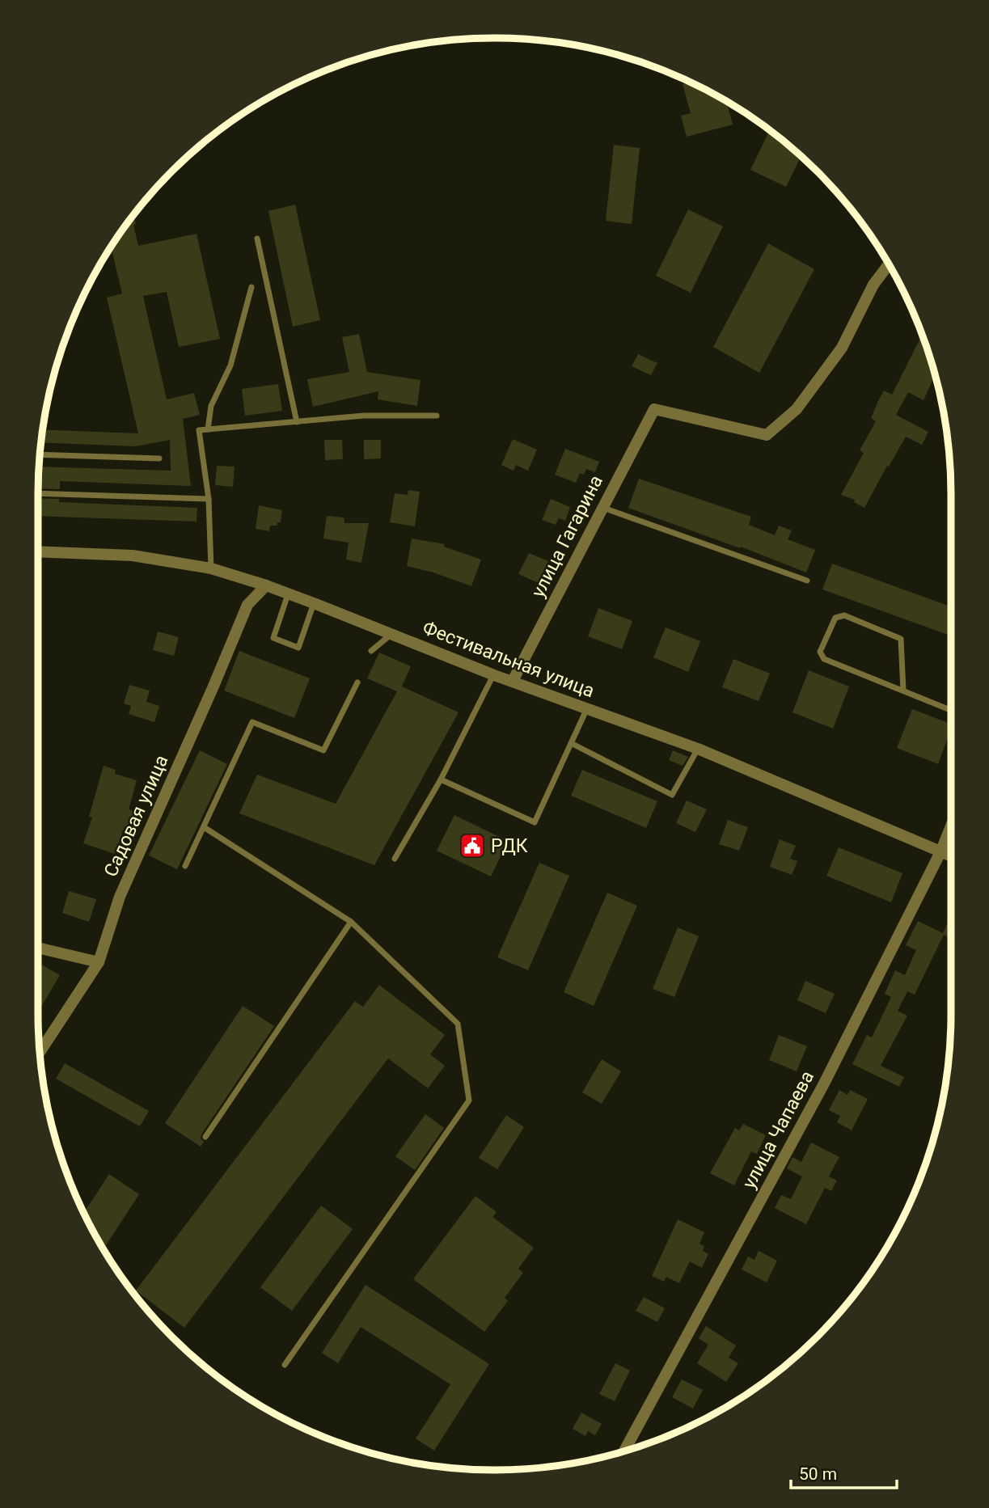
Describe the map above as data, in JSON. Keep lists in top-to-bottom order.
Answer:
{
  "streets": {
    "street": [
      "улица Гагарина",
      "Фестивальная улица",
      "Садовая улица",
      "улица Чапаева"
    ]
  },
  "crossings": [
    ["улица Гагарина", "Фестивальная улица"],
    ["Фестивальная улица", "Садовая улица"],
    ["Фестивальная улица", "улица Чапаева"]
  ],
  "places": {
    "public building": ["РДК"]
  },
  "scale_bar": "50 m"
}
